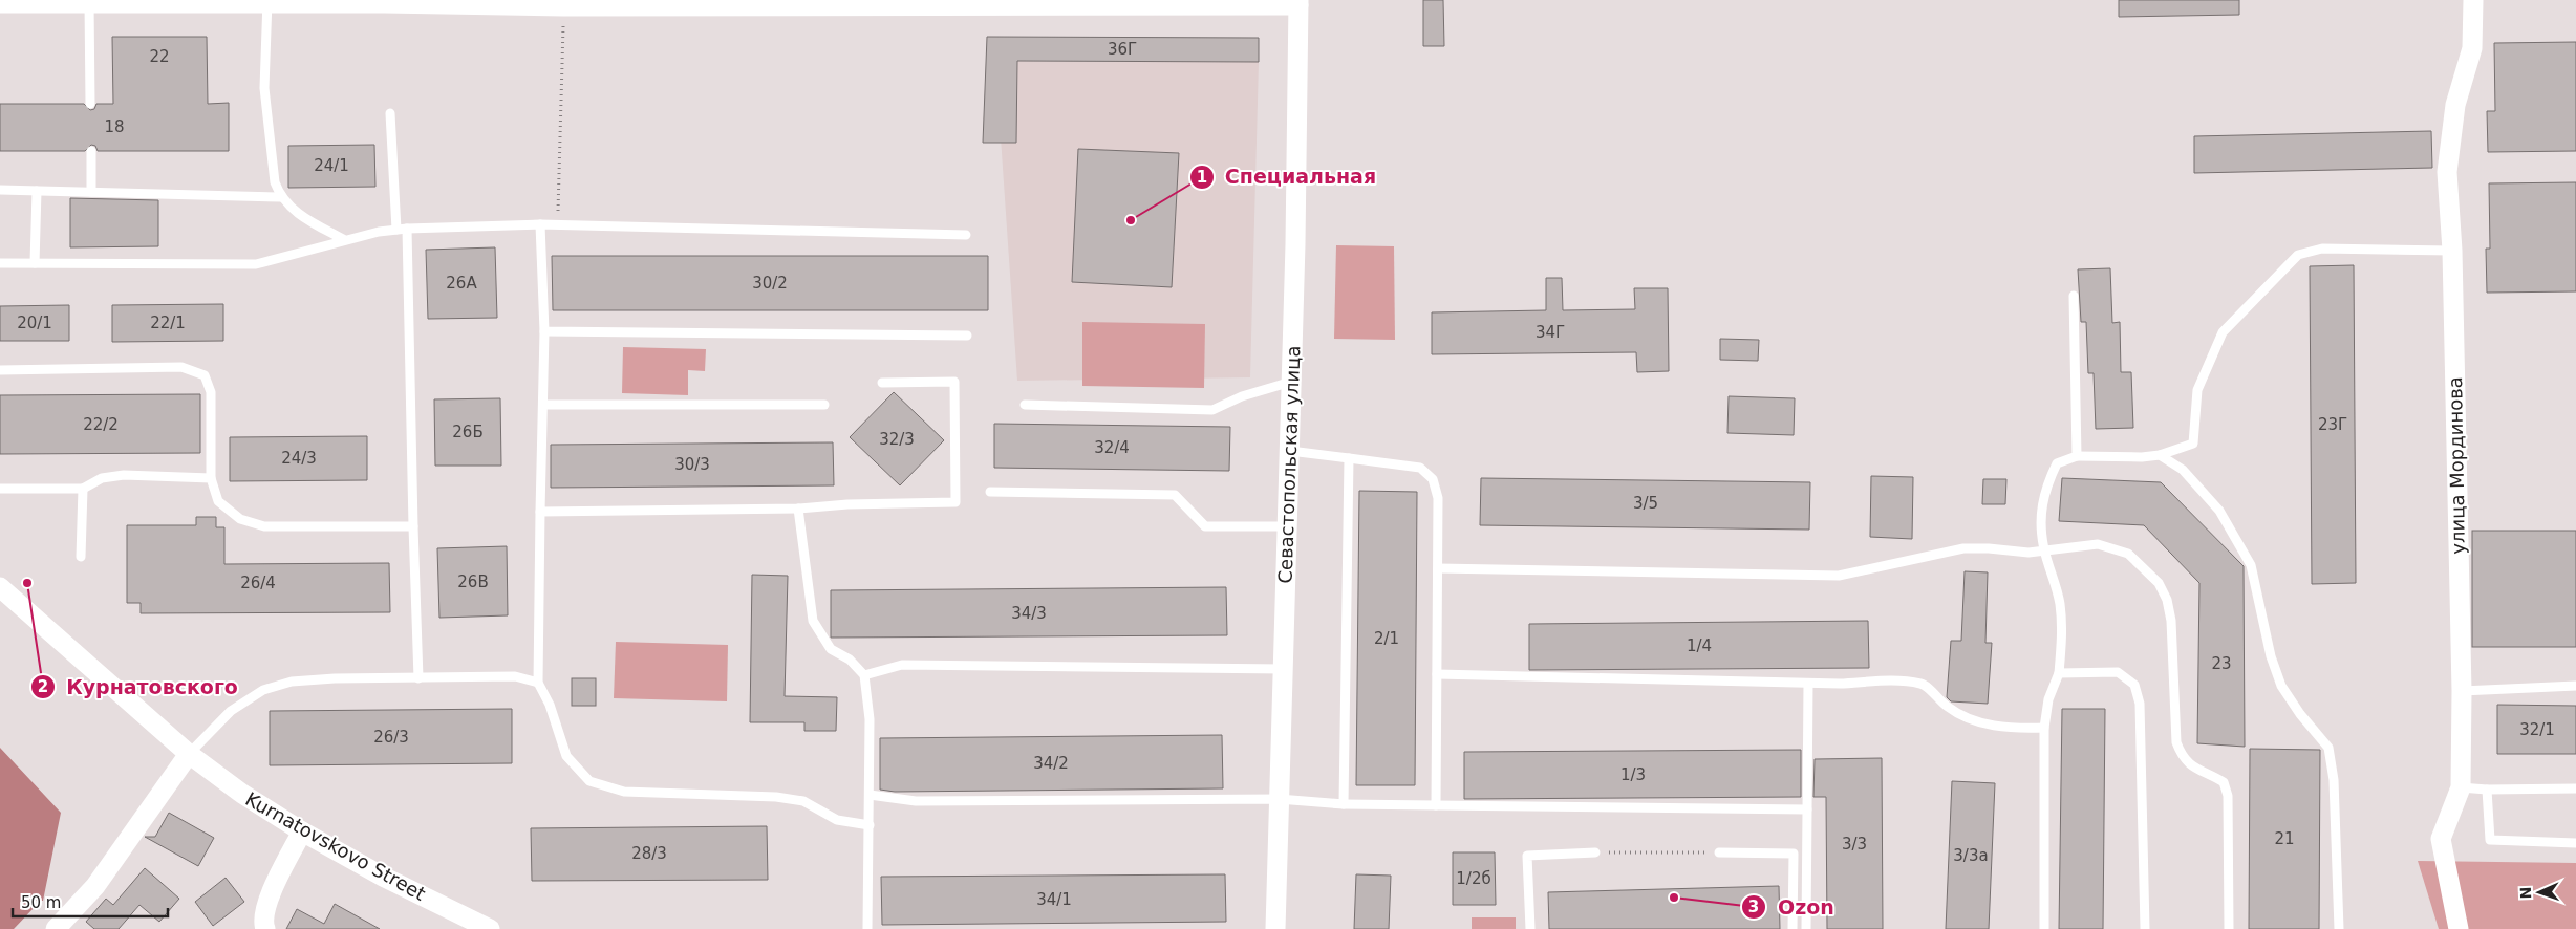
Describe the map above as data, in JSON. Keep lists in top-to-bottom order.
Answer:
{
  "streets": {
    "street": ["Севастопольская улица", "улица Мординова", "Kurnatovskovo Street"]
  },
  "places": ["Специальная", "Курнатовского", "Ozon"],
  "house_numbers": [
    "36Г",
    "22",
    "18",
    "24/1",
    "26А",
    "30/2",
    "20/1",
    "22/1",
    "34Г",
    "22/2",
    "23Г",
    "26Б",
    "32/3",
    "32/4",
    "24/3",
    "30/3",
    "3/5",
    "26В",
    "26/4",
    "34/3",
    "2/1",
    "1/4",
    "23",
    "32/1",
    "26/3",
    "34/2",
    "1/3",
    "21",
    "3/3",
    "28/3",
    "3/3а",
    "1/2б",
    "34/1"
  ],
  "scale_bar": "50 m",
  "north": "left"
}
